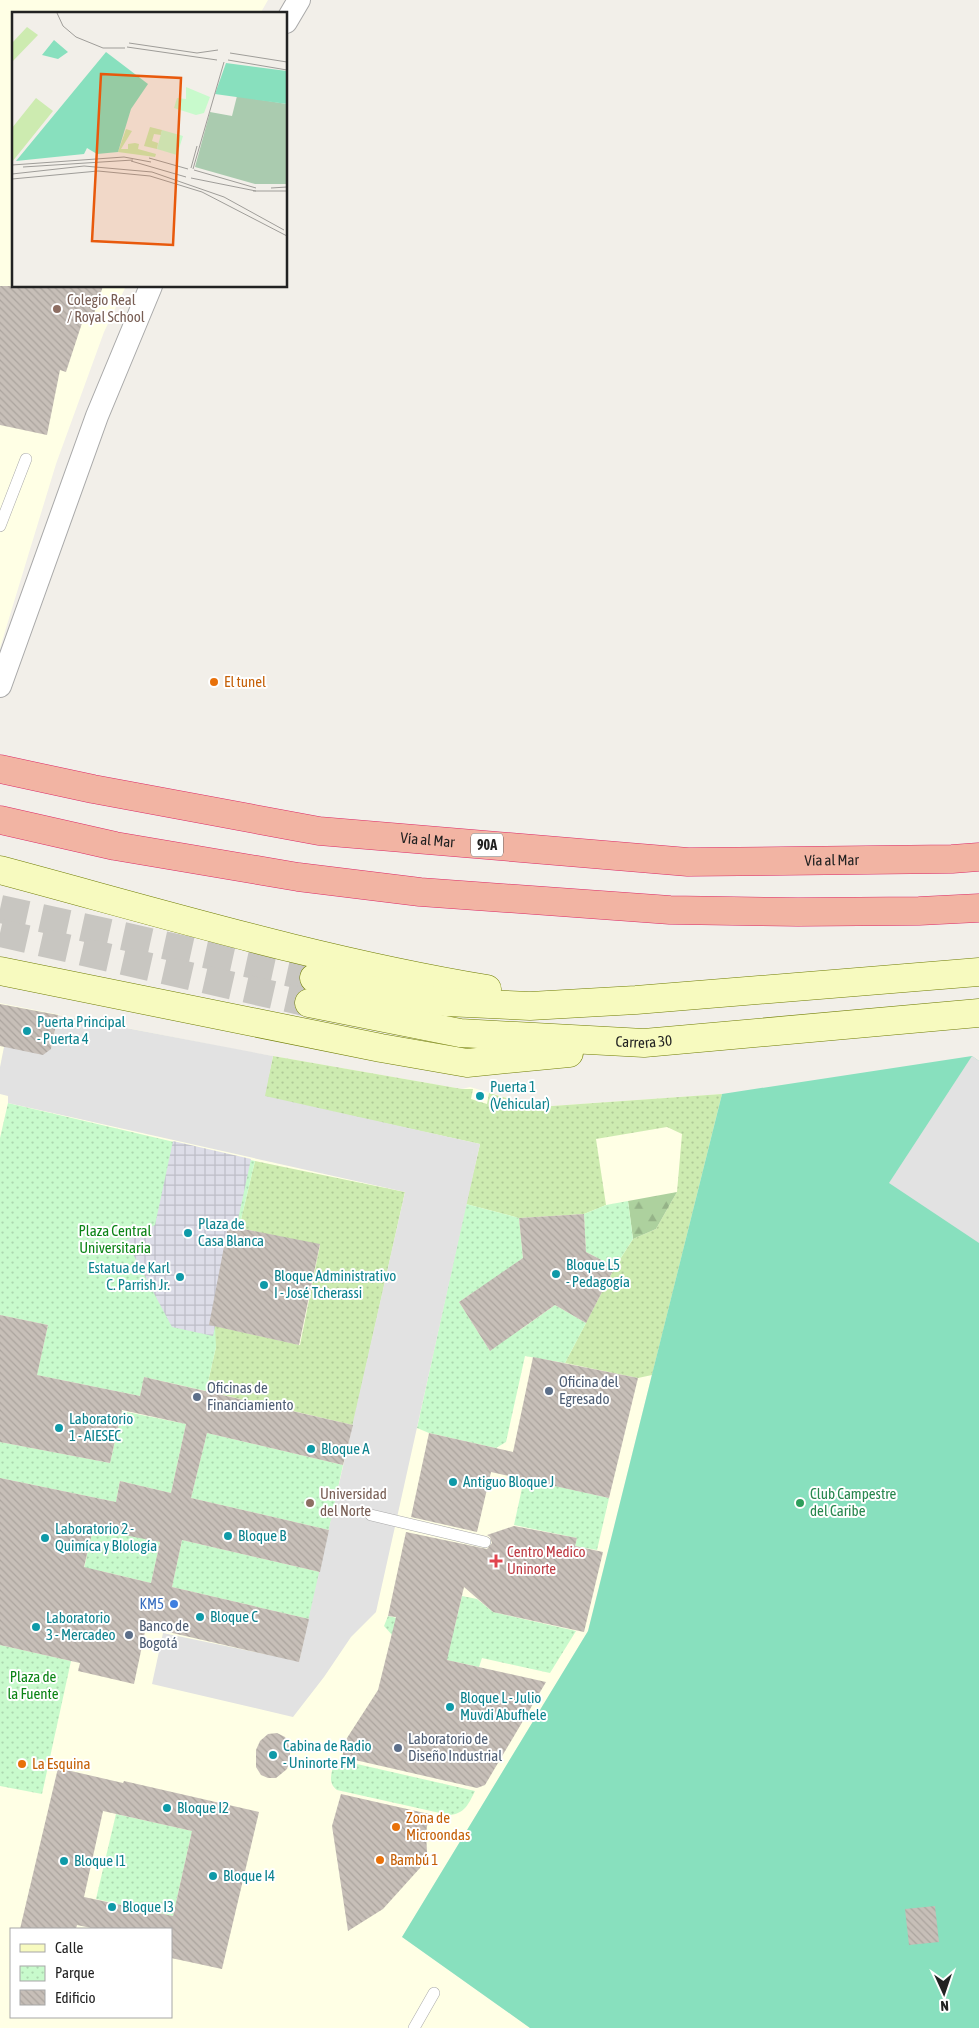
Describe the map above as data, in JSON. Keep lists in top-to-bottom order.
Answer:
{
  "streets": {
    "highway": ["Vía al Mar", "90A"],
    "main road": ["Carrera 30"]
  },
  "parks": ["Plaza Central Universitaria", "Plaza de la Fuente"],
  "places": {
    "other": [
      "Colegio Real / Royal School",
      "El tunel",
      "Puerta Principal - Puerta 4",
      "Puerta 1 (Vehicular)",
      "Plaza de Casa Blanca",
      "Bloque L5 - Pedagogía",
      "Estatua de Karl C. Parrish Jr.",
      "Bloque Administrativo I - José Tcherassi",
      "Oficina del Egresado",
      "Oficinas de Financiamiento",
      "Laboratorio 1 - AIESEC",
      "Bloque A",
      "Antiguo Bloque J",
      "Universidad del Norte",
      "Club Campestre del Caribe",
      "Bloque B",
      "Laboratorio 2 - Quimíca y BIología",
      "KM5",
      "Bloque C",
      "Laboratorio 3 - Mercadeo",
      "Banco de Bogotá",
      "Bloque L - Julio Muvdi Abufhele",
      "Laboratorio de Diseño Industrial",
      "Cabina de Radio - Uninorte FM",
      "La Esquina",
      "Bloque I2",
      "Zona de Microondas",
      "Bambú 1",
      "Bloque I1",
      "Bloque I4",
      "Bloque I3"
    ],
    "health": ["Centro Medico Uninorte"]
  },
  "legend": ["Calle", "Parque", "Edificio"],
  "north": "bottom"
}
